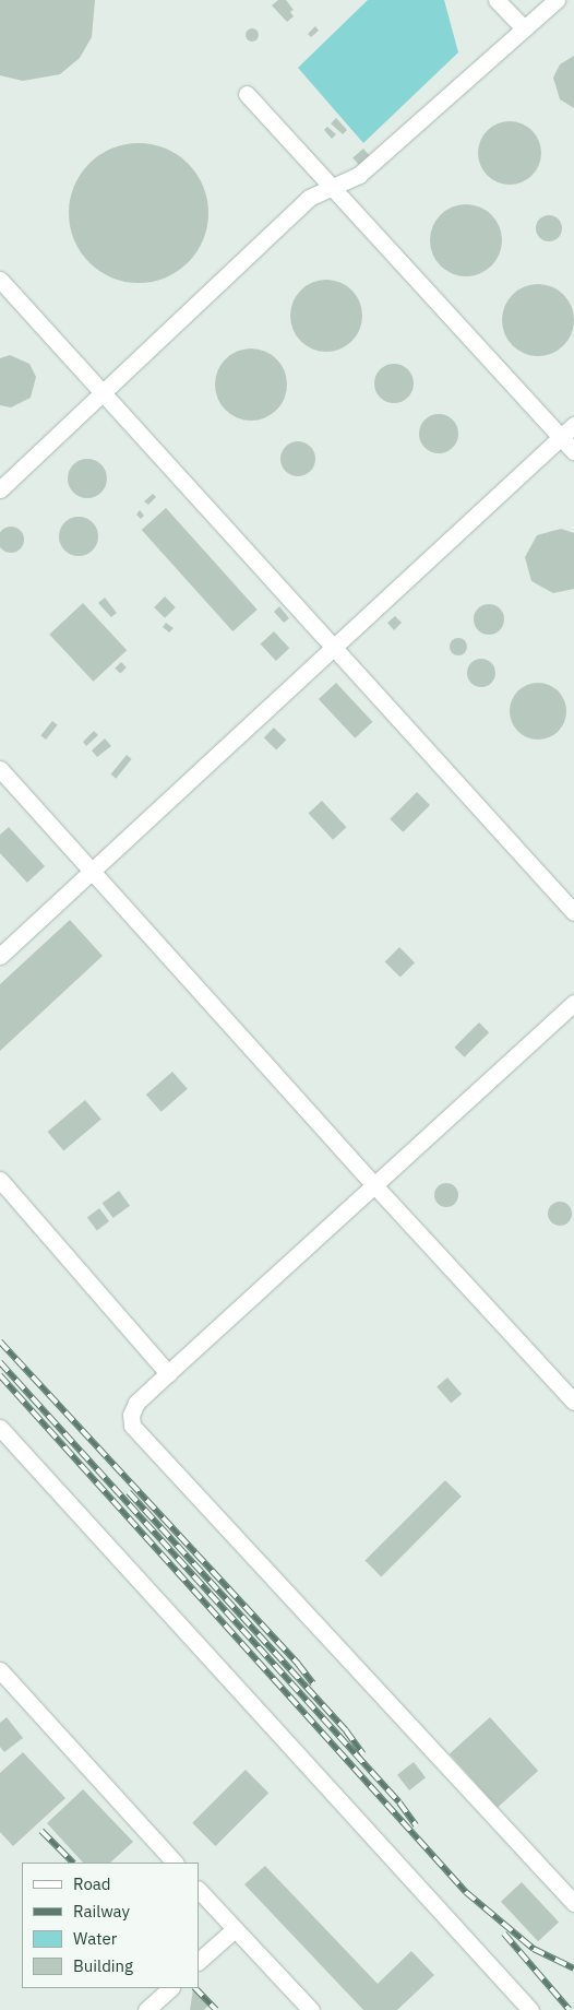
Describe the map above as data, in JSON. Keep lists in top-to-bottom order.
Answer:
{
  "legend": [
    "Road",
    "Railway",
    "Water",
    "Building"
  ]
}
